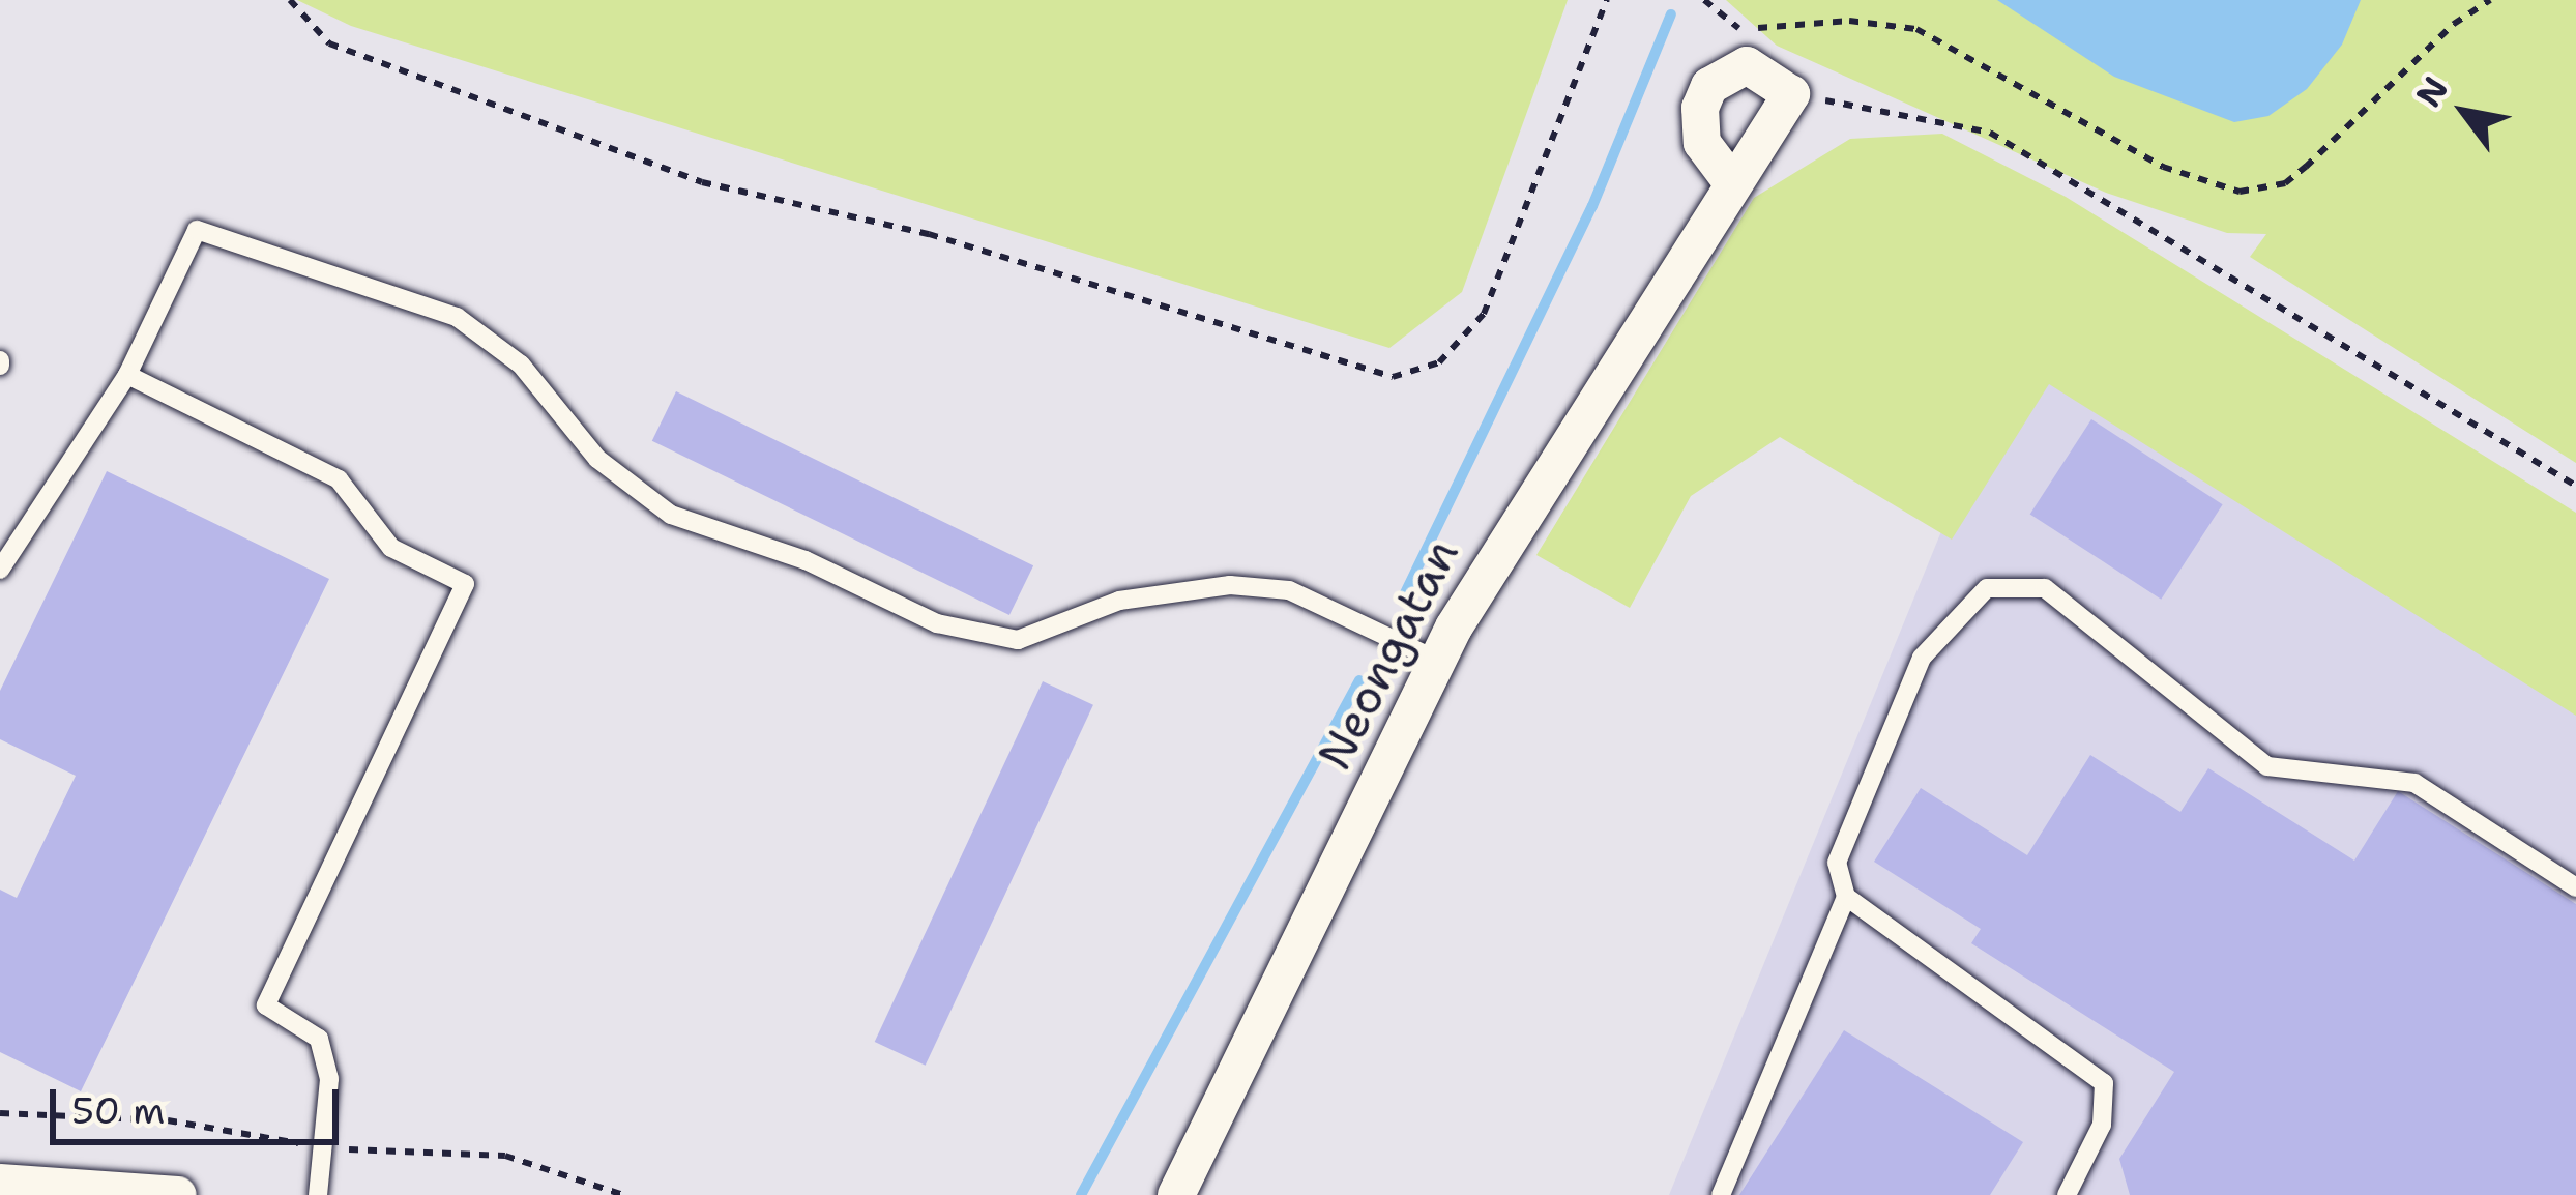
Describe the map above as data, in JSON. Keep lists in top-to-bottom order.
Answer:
{
  "streets": {
    "street": ["Neongatan"]
  },
  "scale_bar": "50 m",
  "north": "top left"
}
